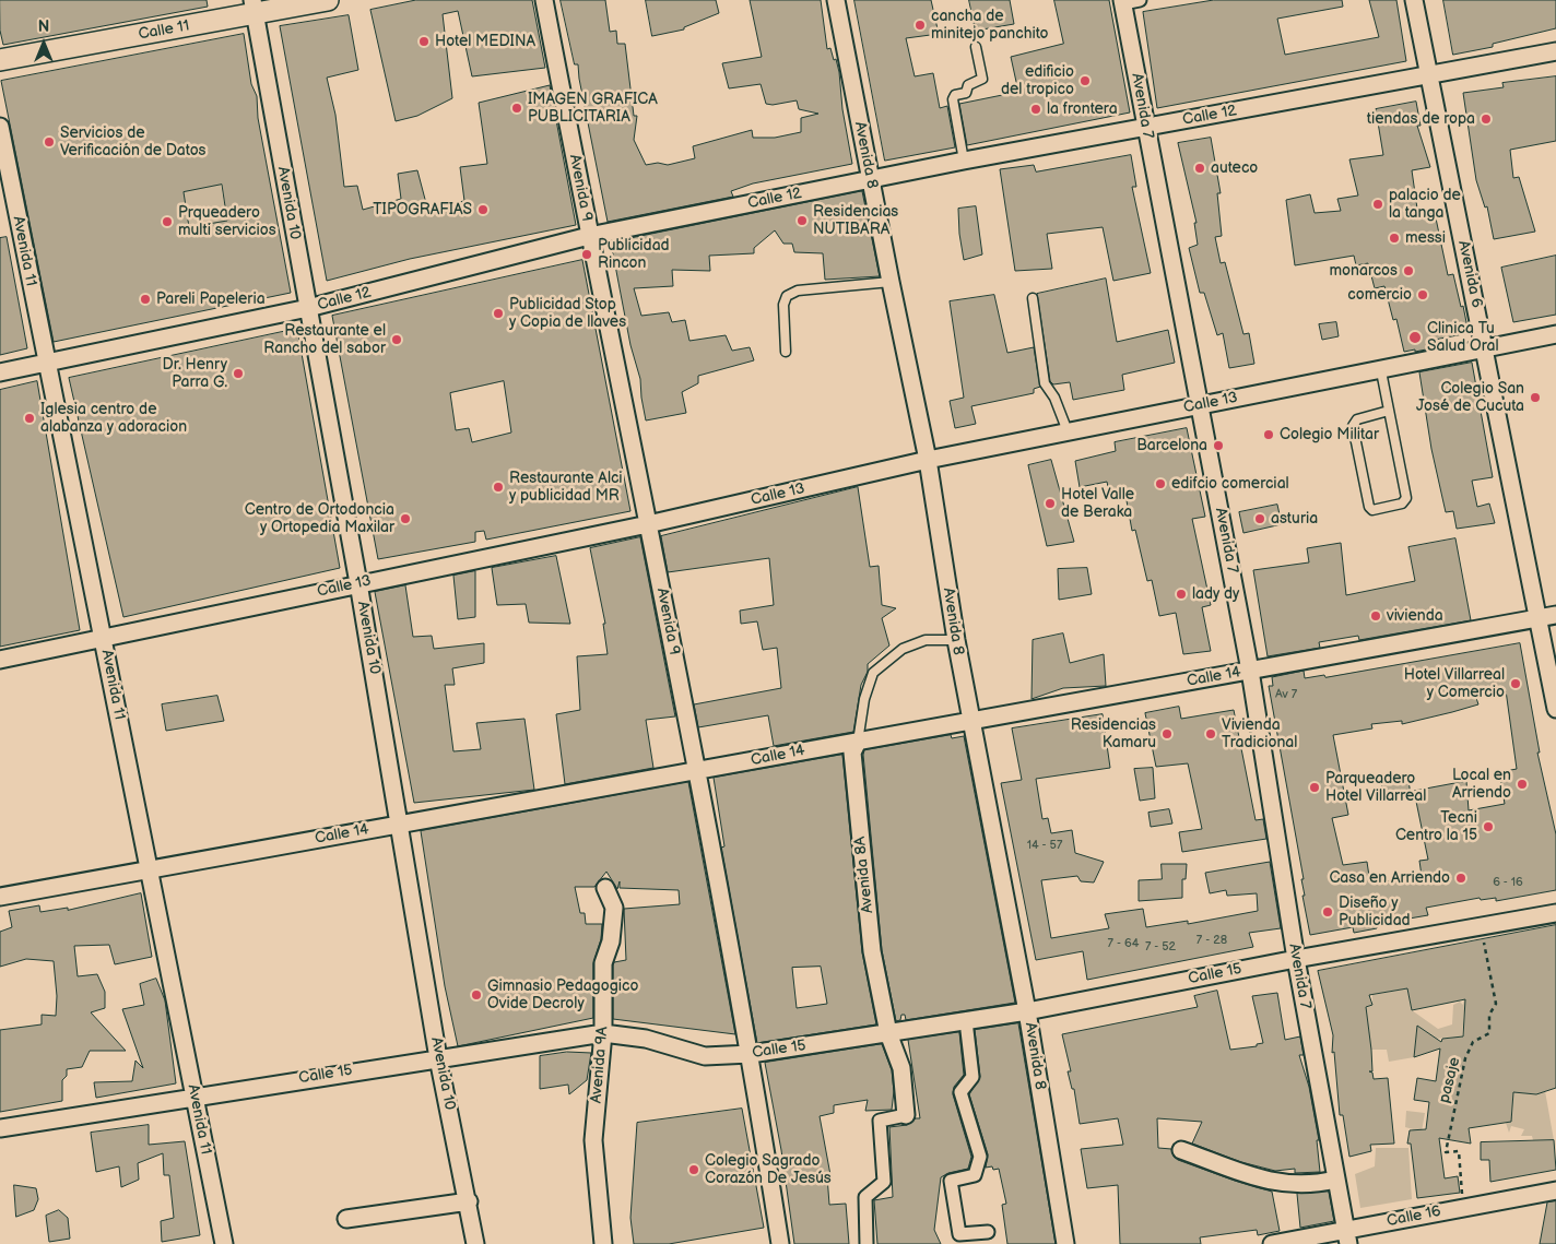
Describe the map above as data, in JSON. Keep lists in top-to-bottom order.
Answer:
{
  "streets": {
    "street": [
      "Calle 11",
      "Avenida 7",
      "Calle 12",
      "Avenida 8",
      "Avenida 9",
      "Avenida 10",
      "Avenida 11",
      "Avenida 6",
      "Calle 13",
      "Calle 14",
      "Avenida 8A",
      "Calle 15",
      "Avenida 9A",
      "Calle 16"
    ],
    "path": ["pasaje"]
  },
  "crossings": [
    ["Calle 11", "Avenida 10"],
    ["Avenida 7", "Calle 12"],
    ["Avenida 7", "Calle 13"],
    ["Avenida 7", "Calle 14"],
    ["Avenida 7", "Calle 15"],
    ["Avenida 7", "Calle 16"],
    ["Calle 12", "Avenida 8"],
    ["Calle 12", "Avenida 9"],
    ["Calle 12", "Avenida 10"],
    ["Calle 12", "Avenida 11"],
    ["Calle 12", "Avenida 6"],
    ["Avenida 8", "Calle 13"],
    ["Avenida 8", "Calle 14"],
    ["Avenida 8", "Avenida 8A"],
    ["Avenida 8", "Calle 15"],
    ["Avenida 9", "Calle 13"],
    ["Avenida 9", "Calle 14"],
    ["Avenida 9", "Calle 15"],
    ["Avenida 10", "Calle 13"],
    ["Avenida 10", "Calle 14"],
    ["Avenida 10", "Calle 15"],
    ["Avenida 11", "Calle 13"],
    ["Avenida 11", "Calle 14"],
    ["Avenida 11", "Calle 15"],
    ["Avenida 6", "Calle 13"],
    ["Avenida 6", "Calle 14"],
    ["Calle 14", "Avenida 8A"],
    ["Avenida 8A", "Calle 15"],
    ["Calle 15", "Avenida 9A"],
    ["Calle 15", "pasaje"],
    ["pasaje", "Calle 16"]
  ],
  "places": [
    "cancha de minitejo panchito",
    "Hotel MEDINA",
    "edificio del tropico",
    "IMAGEN GRAFICA PUBLICITARIA",
    "la frontera",
    "tiendas de ropa",
    "Servicios de Verificación de Datos",
    "auteco",
    "palacio de la tanga",
    "TIPOGRAFIAS",
    "Residencias NUTIBARA",
    "Prqueadero multi servicios",
    "messi",
    "Publicidad Rincon",
    "monarcos",
    "comercio",
    "Pareli Papeleria",
    "Publicidad Stop y Copia de llaves",
    "Clinica Tu Salud Oral",
    "Restaurante el Rancho del sabor",
    "Dr. Henry Parra G.",
    "Colegio San José de Cucuta",
    "Iglesia centro de alabanza y adoracion",
    "Colegio Militar",
    "Barcelona",
    "edifcio comercial",
    "Restaurante Alci y publicidad MR",
    "Hotel Valle de Beraka",
    "Centro de Ortodoncia y Ortopedia Maxilar",
    "asturia",
    "lady dy",
    "vivienda",
    "Hotel Villarreal y Comercio",
    "Residencias Kamaru",
    "Vivienda Tradicional",
    "Local en Arriendo",
    "Parqueadero Hotel Villarreal",
    "Tecni Centro la 15",
    "Casa en Arriendo",
    "Diseño y Publicidad",
    "Gimnasio Pedagogico Ovide Decroly",
    "Colegio Sagrado Corazón De Jesús"
  ],
  "house_numbers": [
    "Av 7",
    "14 - 57",
    "6 - 16",
    "7 - 28",
    "7 - 64",
    "7 - 52"
  ],
  "north": "top"
}
